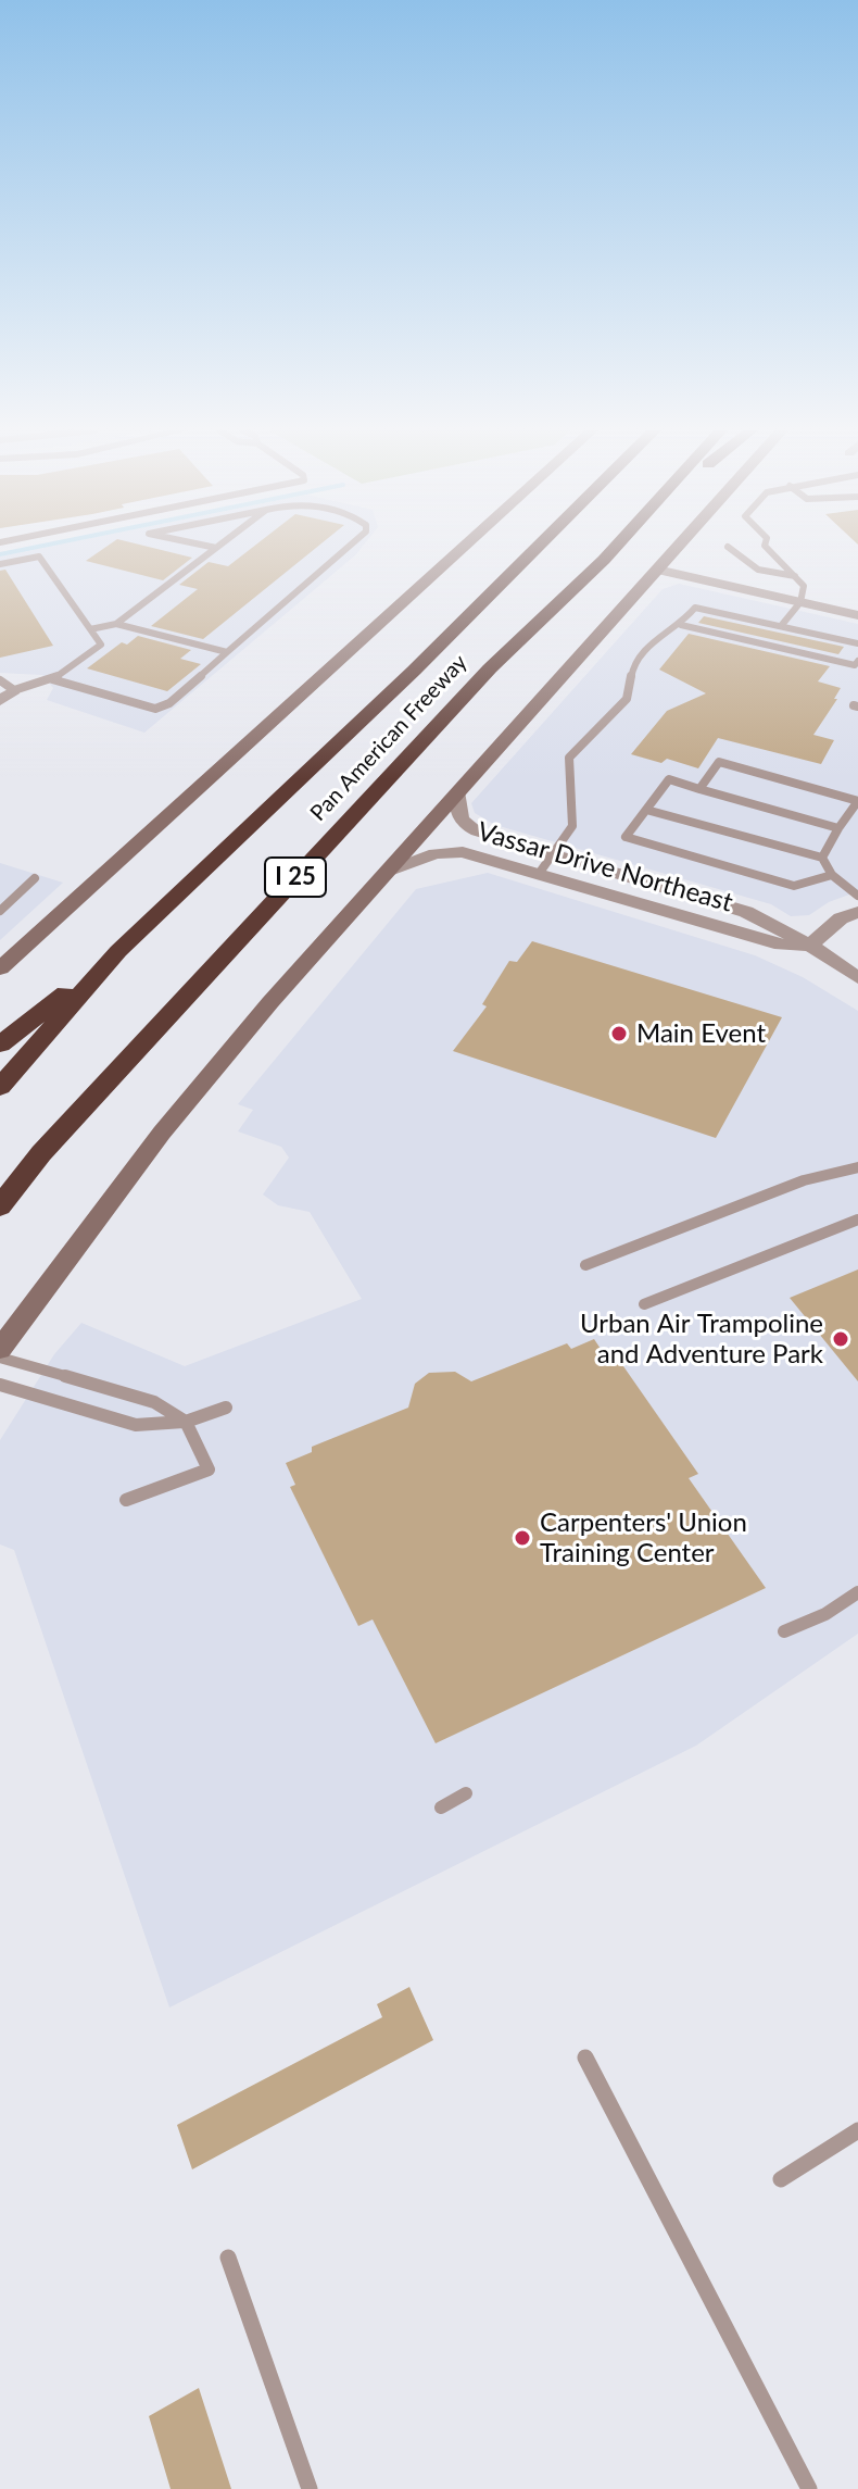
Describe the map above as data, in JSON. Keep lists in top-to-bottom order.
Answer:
{
  "streets": {
    "highway": ["Pan American Freeway", "I 25"],
    "street": ["Vassar Drive Northeast"]
  },
  "places": ["Main Event", "Urban Air Trampoline and Adventure Park", "Carpenters' Union Training Center"]
}
